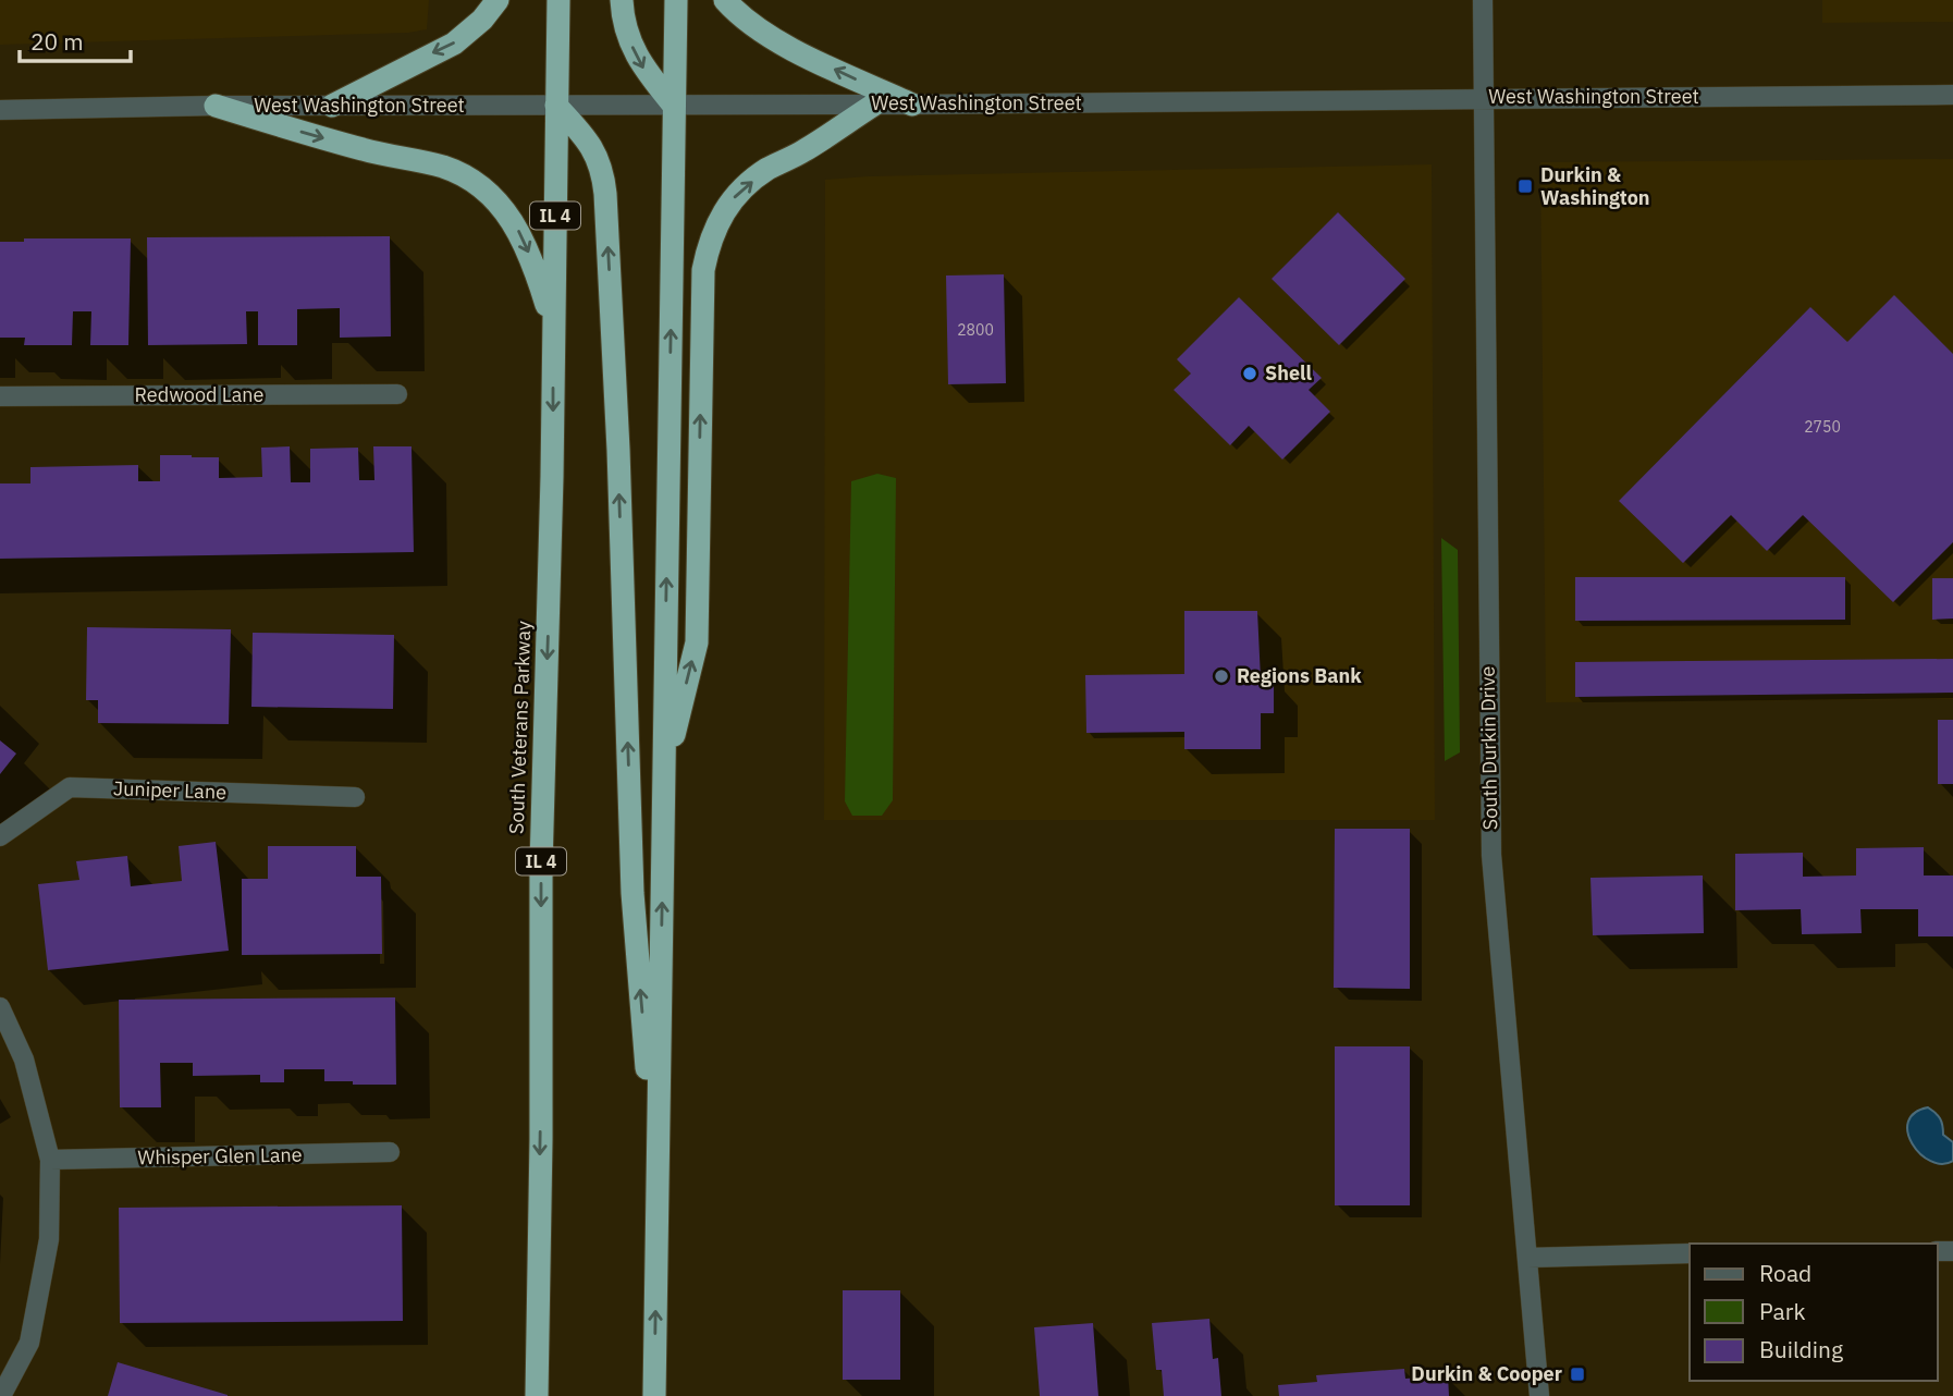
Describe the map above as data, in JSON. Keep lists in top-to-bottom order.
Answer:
{
  "streets": {
    "highway": ["IL 4", "South Veterans Parkway"],
    "street": [
      "West Washington Street",
      "Redwood Lane",
      "South Durkin Drive",
      "Juniper Lane",
      "Whisper Glen Lane"
    ]
  },
  "crossings": [
    ["West Washington Street", "IL 4"],
    ["West Washington Street", "South Veterans Parkway"],
    ["West Washington Street", "South Durkin Drive"],
    ["IL 4", "South Veterans Parkway"]
  ],
  "places": {
    "transit": ["Durkin & Washington", "Durkin & Cooper"],
    "other": ["Shell", "Regions Bank"]
  },
  "house_numbers": ["2800", "2750"],
  "legend": ["Road", "Park", "Building"],
  "scale_bar": "20 m"
}
